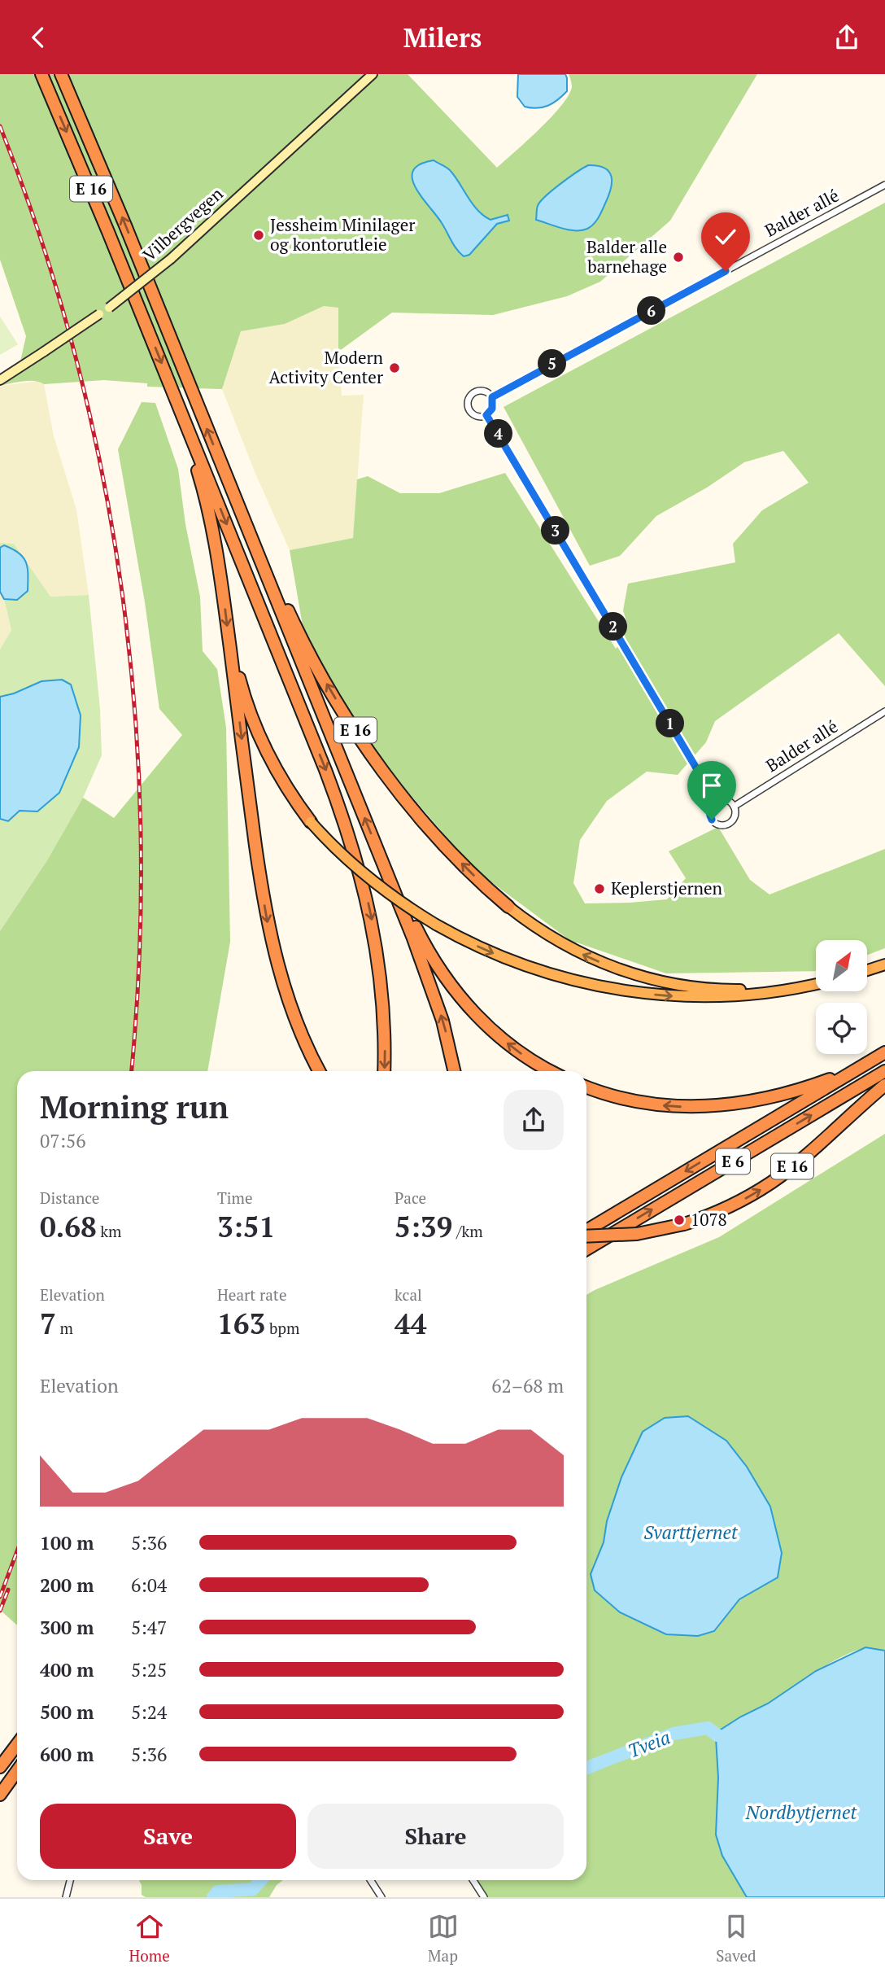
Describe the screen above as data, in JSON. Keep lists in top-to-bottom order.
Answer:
{
  "streets": {
    "highway": ["E 16", "E 6"],
    "main road": ["Vilbergvegen"],
    "street": ["Balder allé"]
  },
  "water": ["Svarttjernet", "Tveia", "Nordbytjernet"],
  "places": [
    "Jessheim Minilager og kontorutleie",
    "Balder alle barnehage",
    "Modern Activity Center",
    "Keplerstjernen",
    "1078"
  ],
  "north": "top right",
  "page": {
    "header": "Milers",
    "pins": [
      "6",
      "5",
      "4",
      "3",
      "2",
      "1"
    ],
    "heading": ["Morning run", "07:56"],
    "stats": [
      ["Distance", "0.68 km"],
      ["Time", "3:51"],
      ["Pace", "5:39 /km"],
      ["Elevation", "7 m"],
      ["Heart rate", "163 bpm"],
      ["kcal", "44"]
    ],
    "chart": ["Elevation", "62–68 m"],
    "list": [
      {
        "name": "100 m",
        "note": "5:36"
      },
      {
        "name": "200 m",
        "note": "6:04"
      },
      {
        "name": "300 m",
        "note": "5:47"
      },
      {
        "name": "400 m",
        "note": "5:25"
      },
      {
        "name": "500 m",
        "note": "5:24"
      },
      {
        "name": "600 m",
        "note": "5:36"
      }
    ],
    "buttons": ["Save", "Share"],
    "tabs": ["Home", "Map", "Saved"]
  }
}
